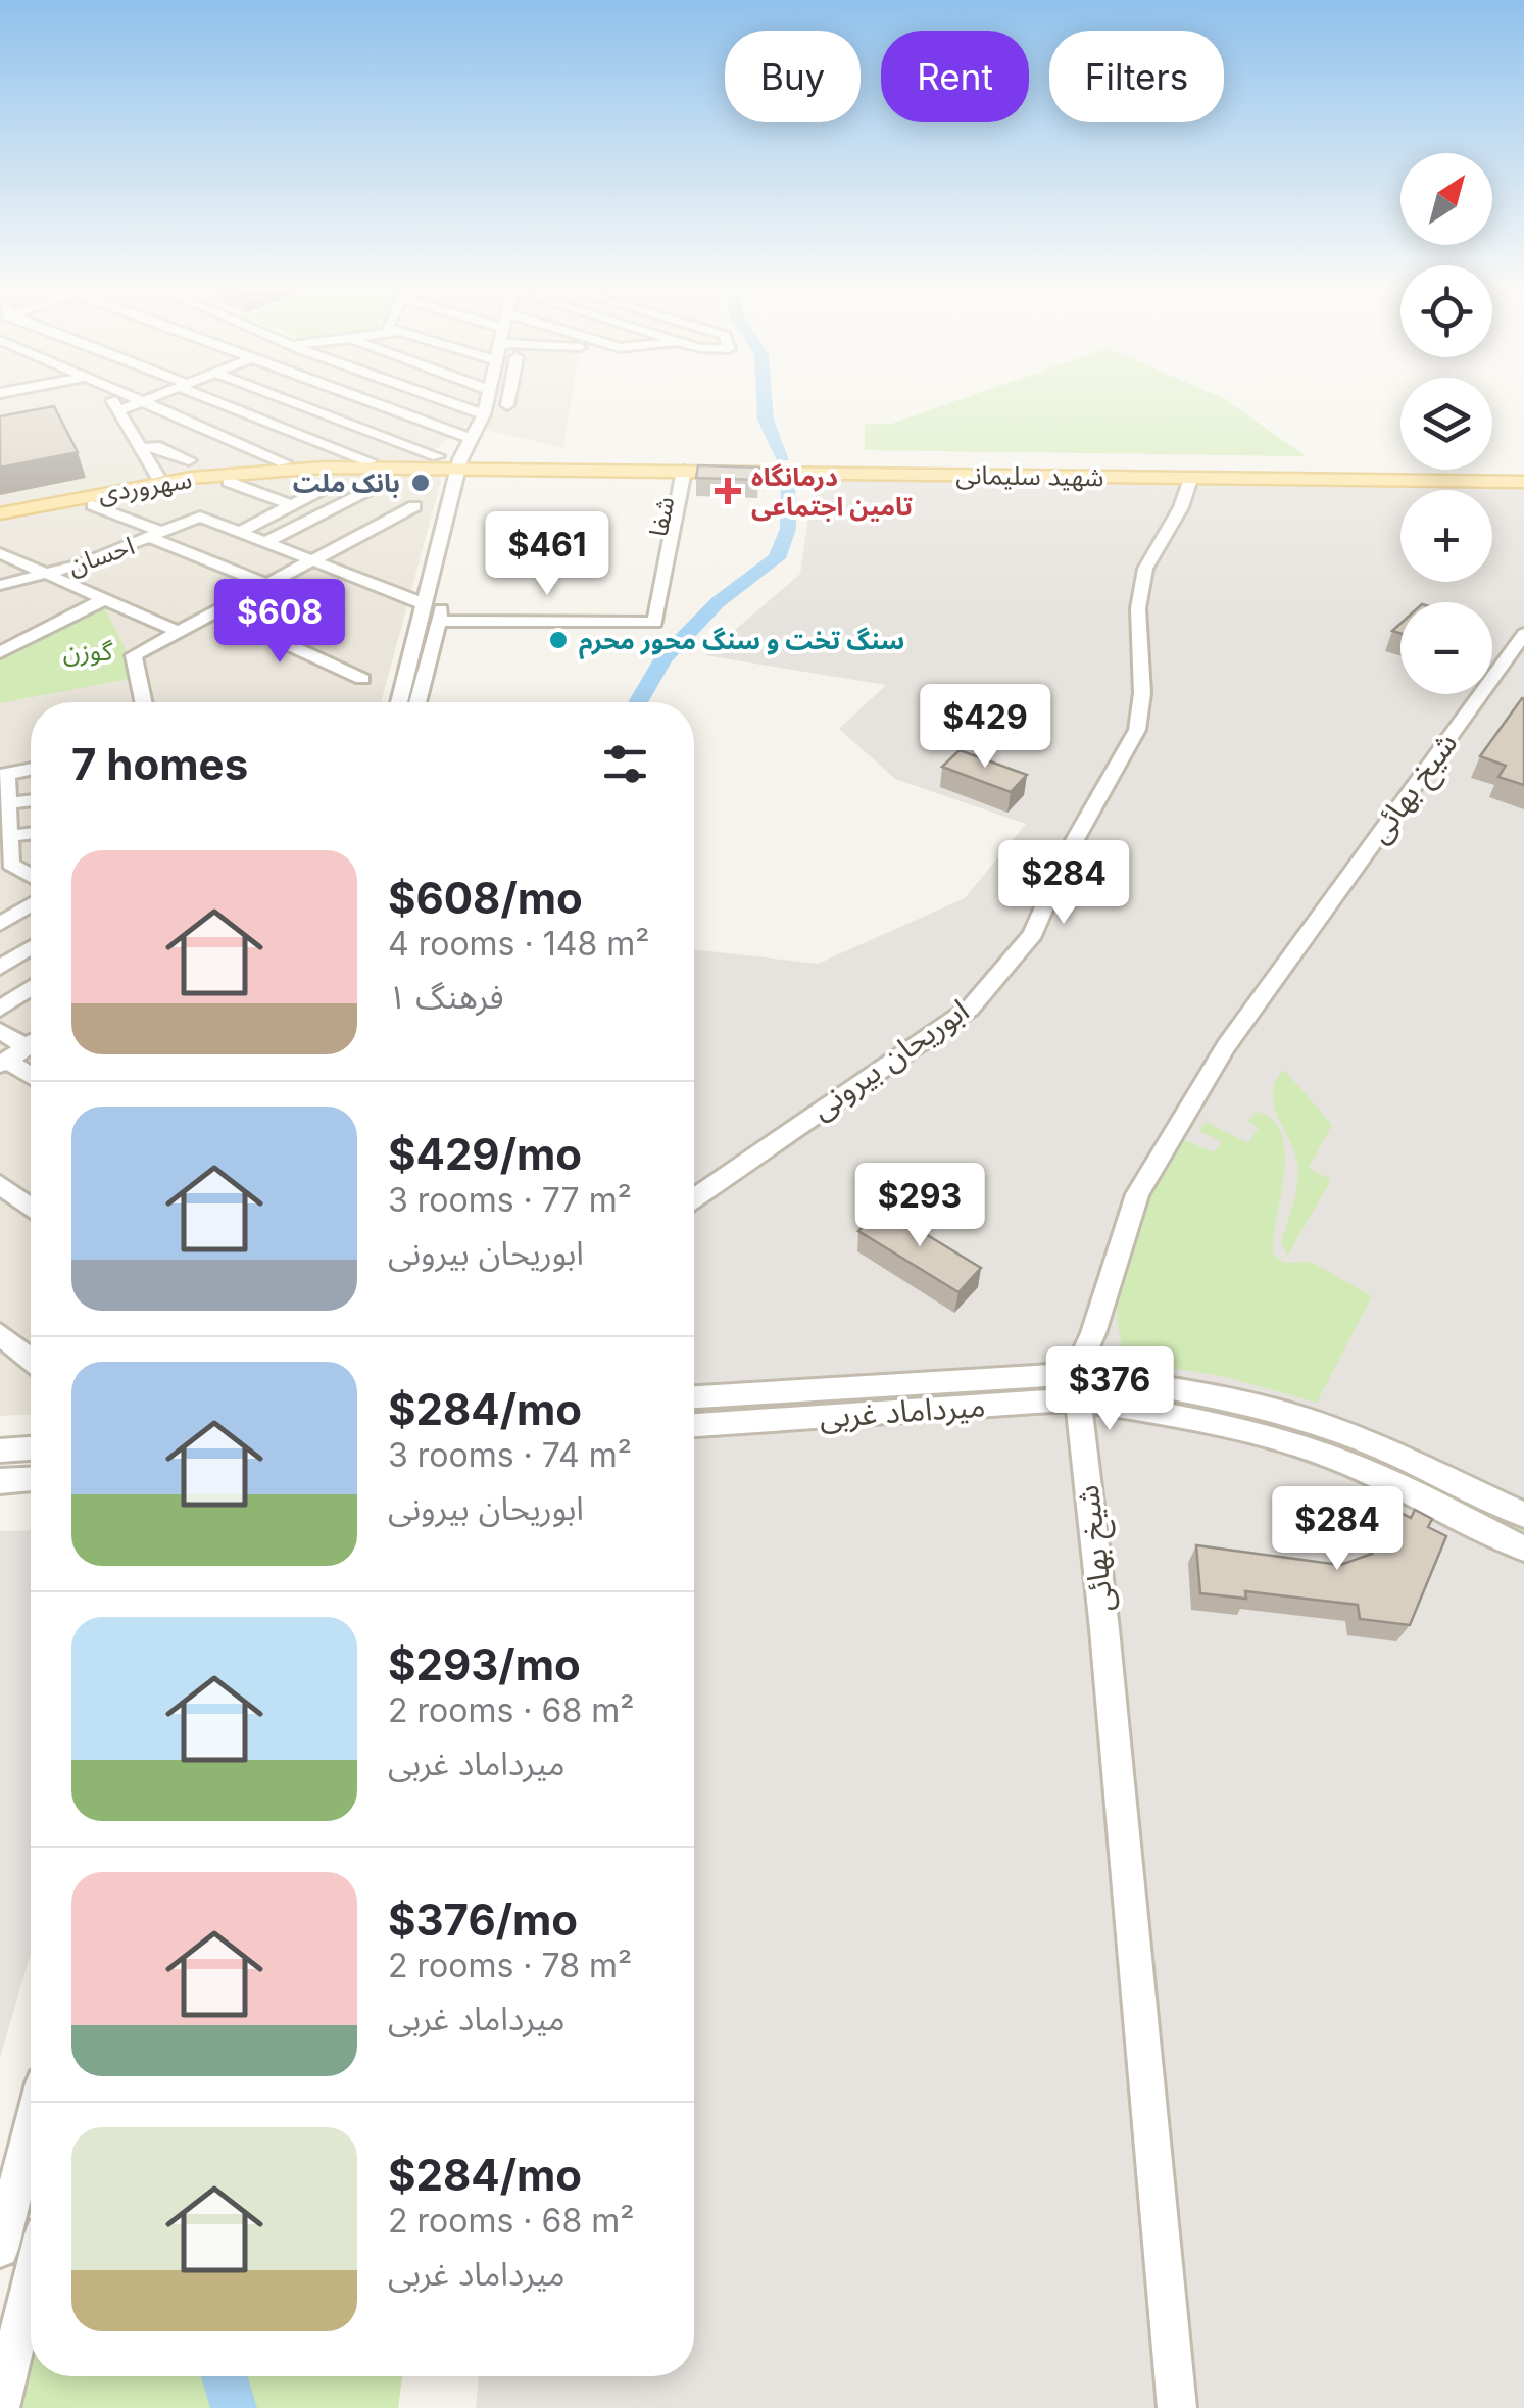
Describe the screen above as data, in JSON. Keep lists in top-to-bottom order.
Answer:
{
  "streets": {
    "main road": ["شهید سلیمانی", "سهروردی"],
    "street": [
      "شفا",
      "احسان",
      "شیخ بهائی",
      "ابوریحان بیرونی",
      "میرداماد غربی"
    ]
  },
  "crossings": [
    ["شهید سلیمانی", "سهروردی"],
    ["شهید سلیمانی", "شفا"],
    ["شهید سلیمانی", "ابوریحان بیرونی"],
    ["شیخ بهائی", "میرداماد غربی"]
  ],
  "parks": ["گوزن"],
  "places": {
    "other": ["بانک ملت", "سنگ تخت و سنگ محور محرم"],
    "health": ["درمانگاه تامین اجتماعی"]
  },
  "north": "top right",
  "page": {
    "chip": ["Buy", "Rent", "Filters"],
    "map_buttons": ["+", "−"],
    "price": [
      "$461",
      "$608",
      "$429",
      "$284",
      "$293",
      "$376",
      "$284"
    ],
    "heading": "7 homes",
    "list": [
      {
        "name": "$608/mo",
        "note": "4 rooms · 148 m² · فرهنگ ۱"
      },
      {
        "name": "$429/mo",
        "note": "3 rooms · 77 m² · ابوریحان بیرونی"
      },
      {
        "name": "$284/mo",
        "note": "3 rooms · 74 m² · ابوریحان بیرونی"
      },
      {
        "name": "$293/mo",
        "note": "2 rooms · 68 m² · میرداماد غربی"
      },
      {
        "name": "$376/mo",
        "note": "2 rooms · 78 m² · میرداماد غربی"
      },
      {
        "name": "$284/mo",
        "note": "2 rooms · 68 m² · میرداماد غربی"
      }
    ]
  }
}
